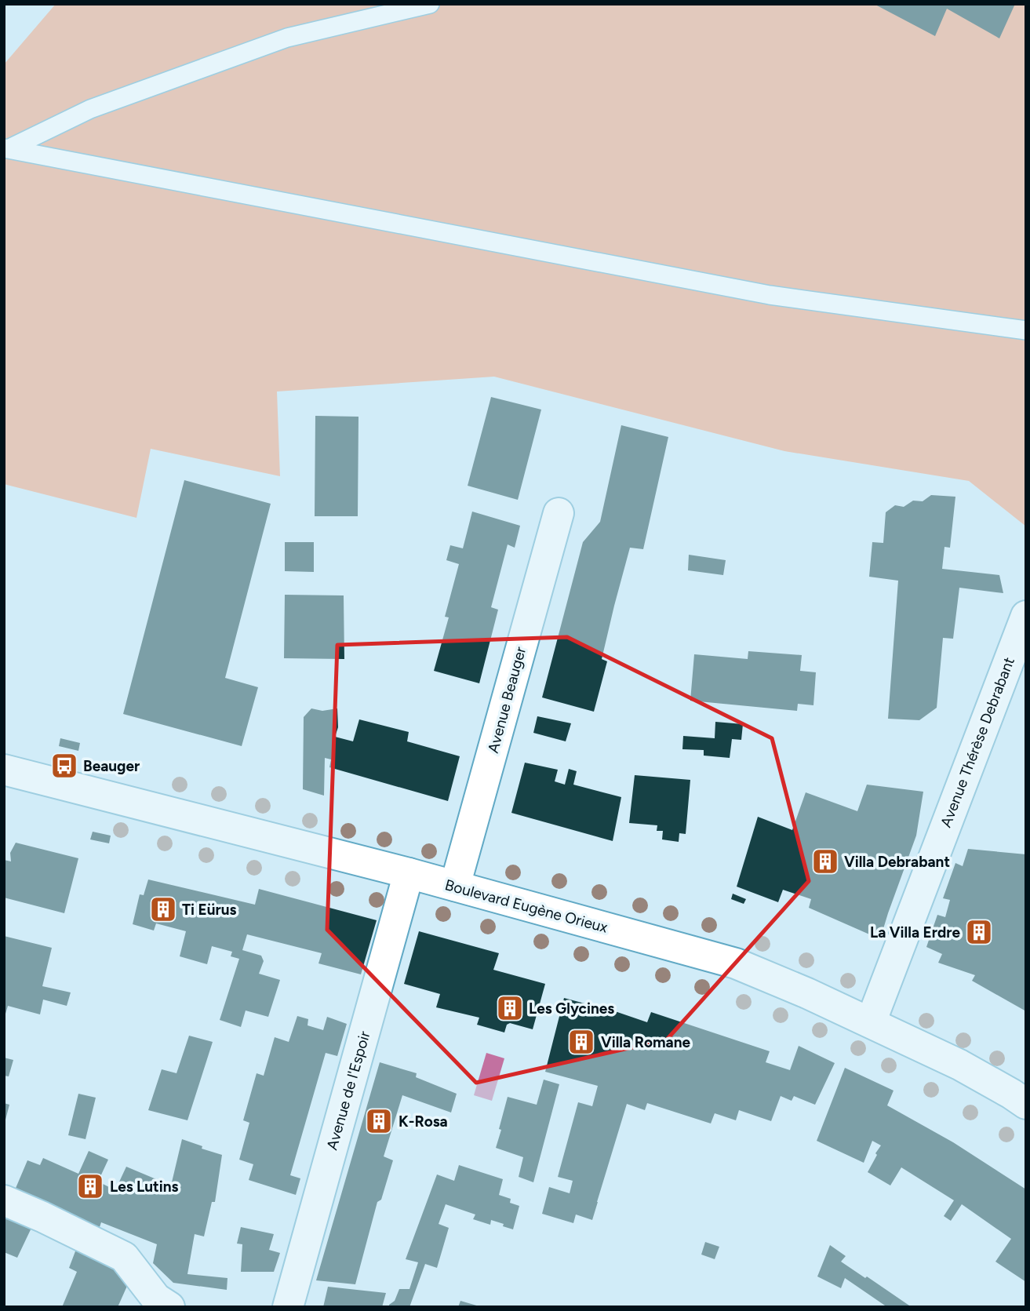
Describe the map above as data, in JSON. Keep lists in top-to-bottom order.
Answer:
{
  "streets": {
    "street": [
      "Avenue Beauger",
      "Avenue Thérèse Debrabant",
      "Boulevard Eugène Orieux",
      "Avenue de l'Espoir"
    ]
  },
  "crossings": [
    ["Avenue Beauger", "Boulevard Eugène Orieux"],
    ["Avenue Thérèse Debrabant", "Boulevard Eugène Orieux"],
    ["Boulevard Eugène Orieux", "Avenue de l'Espoir"]
  ],
  "places": {
    "bus stop": ["Beauger"],
    "building": [
      "Villa Debrabant",
      "Ti Eürus",
      "La Villa Erdre",
      "Les Glycines",
      "Villa Romane",
      "K-Rosa",
      "Les Lutins"
    ]
  }
}
